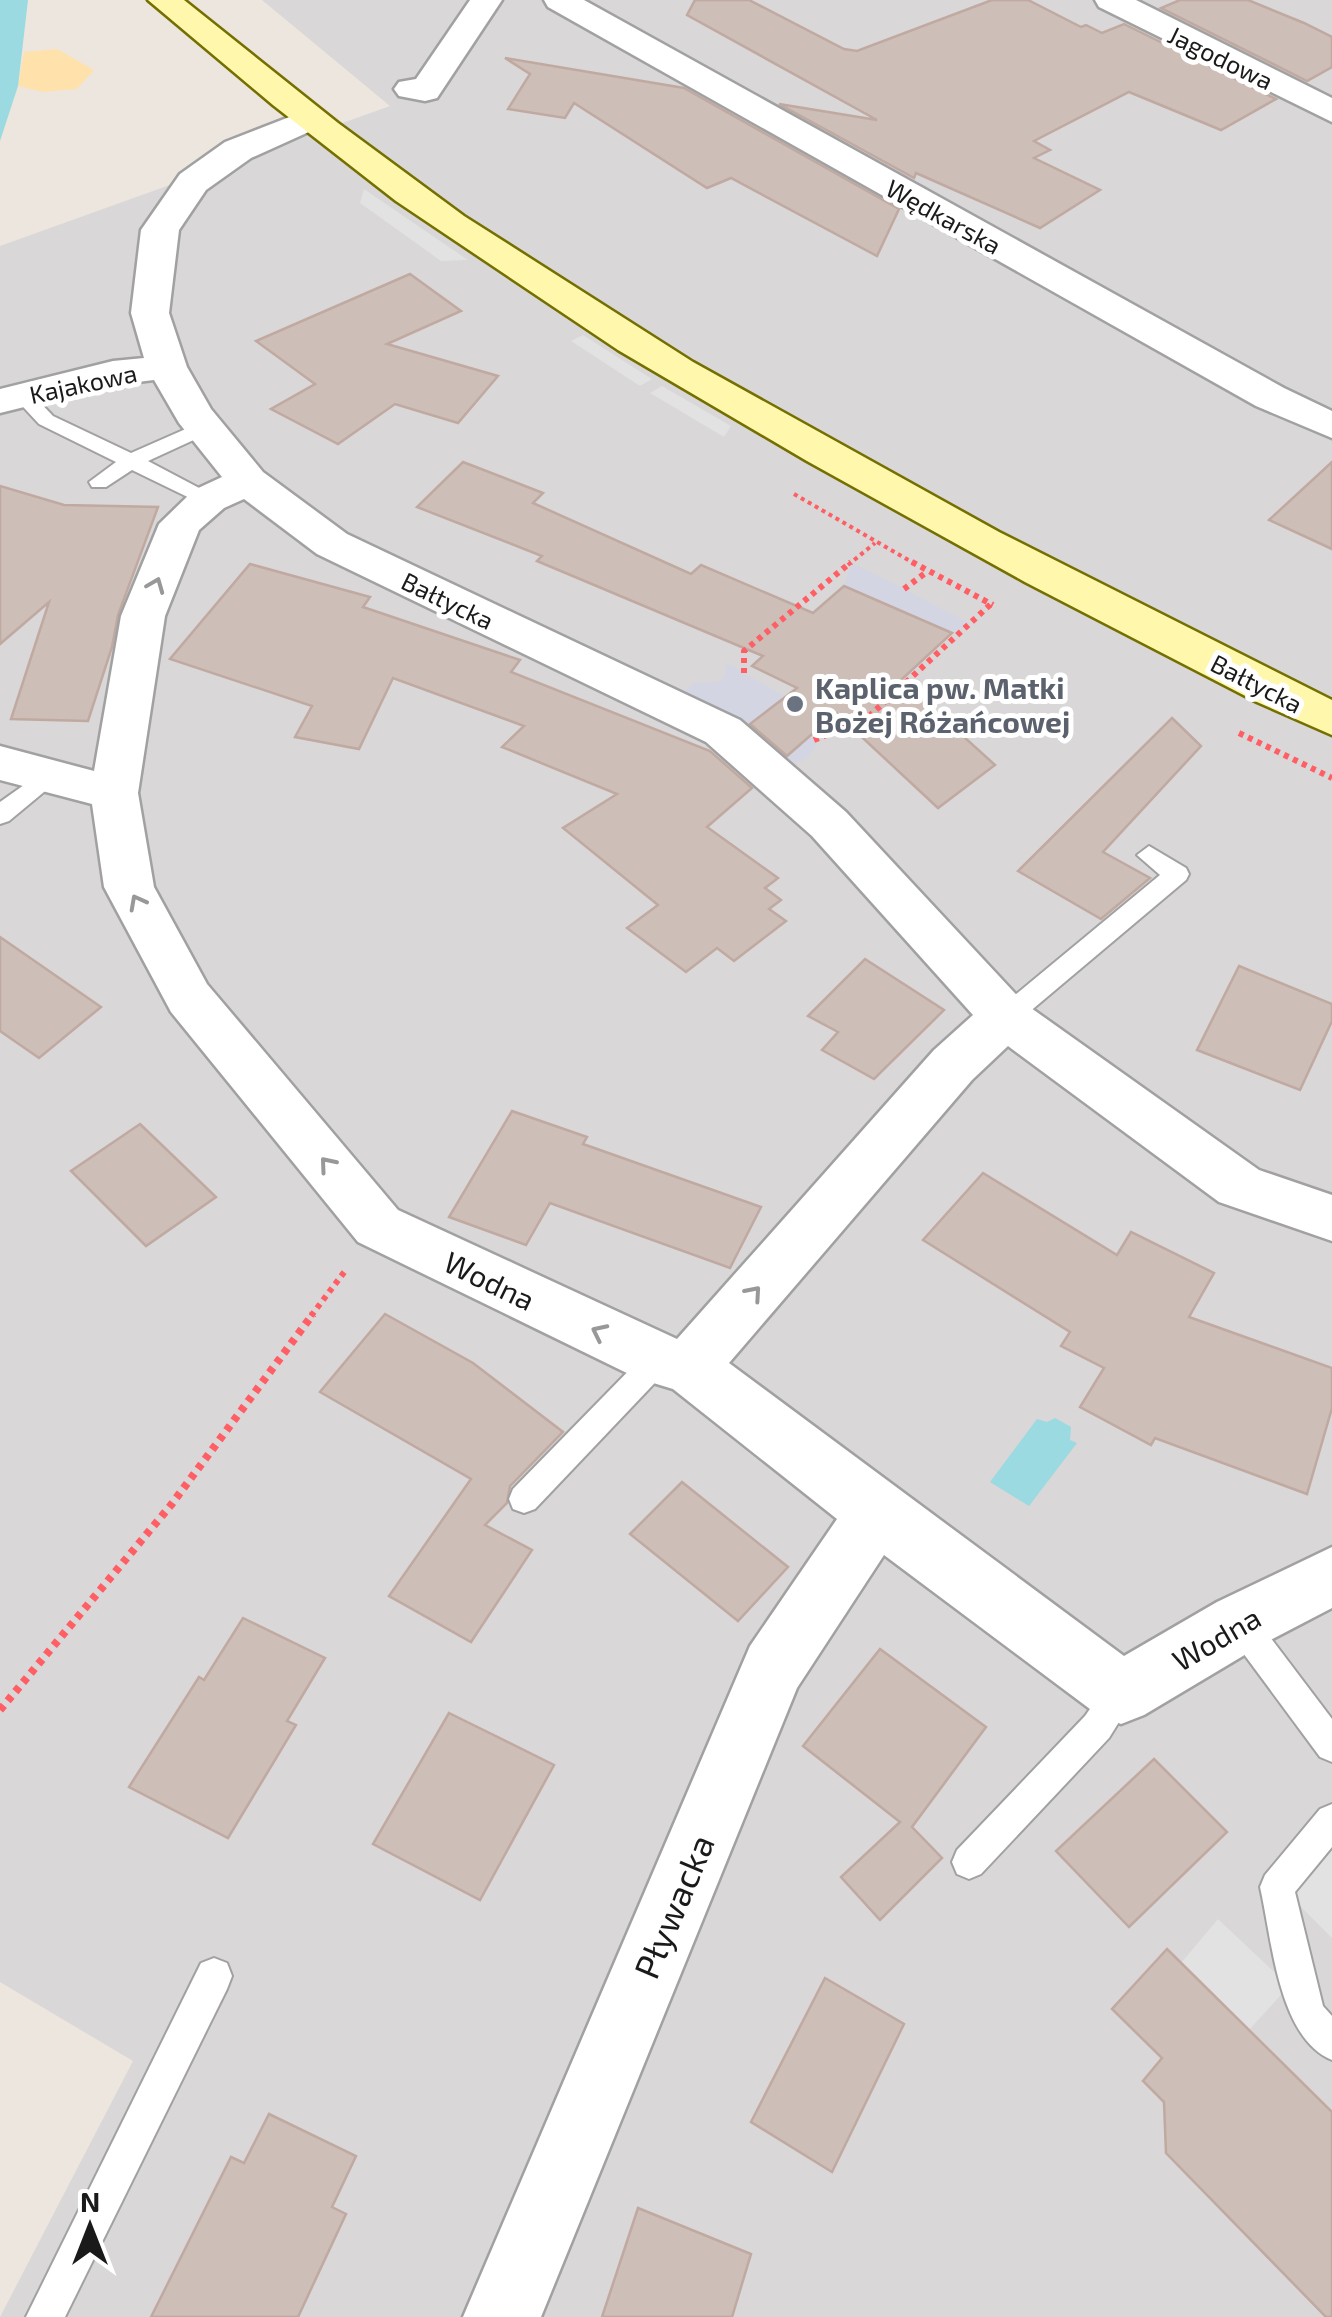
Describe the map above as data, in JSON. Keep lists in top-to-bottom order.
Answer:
{
  "streets": {
    "main road": ["Bałtycka"],
    "street": [
      "Jagodowa",
      "Wędkarska",
      "Kajakowa",
      "Wodna",
      "Pływacka"
    ]
  },
  "crossings": [
    ["Kajakowa", "Bałtycka"],
    ["Bałtycka", "Wodna"],
    ["Wodna", "Pływacka"]
  ],
  "one_way": ["Wodna"],
  "places": ["Kaplica pw. Matki Bożej Różańcowej"],
  "north": "top"
}
